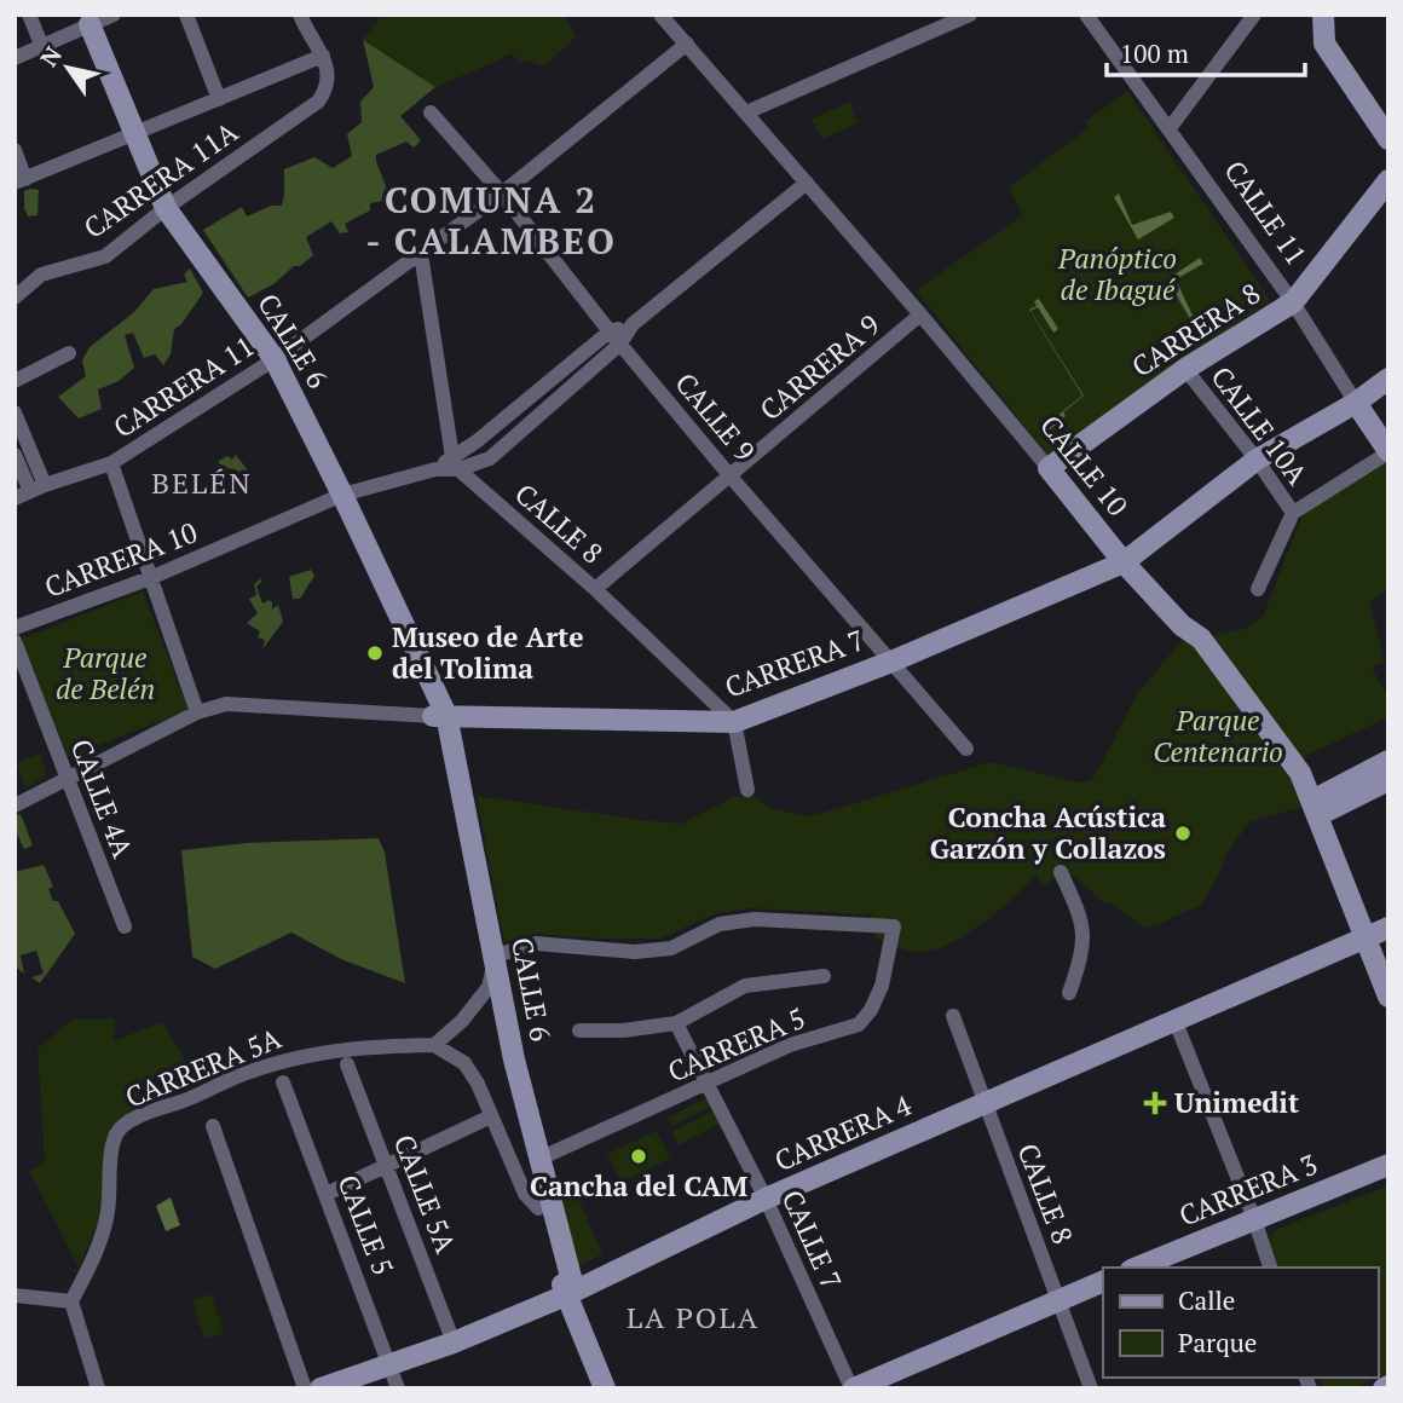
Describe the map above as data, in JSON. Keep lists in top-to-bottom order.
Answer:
{
  "streets": {
    "street": [
      "CARRERA 11A",
      "CALLE 11",
      "CARRERA 8",
      "CALLE 6",
      "CARRERA 9",
      "CARRERA 11",
      "CALLE 9",
      "CALLE 10A",
      "CALLE 10",
      "CALLE 8",
      "CARRERA 10",
      "CARRERA 7",
      "CALLE 4A",
      "CARRERA 5",
      "CARRERA 5A",
      "CARRERA 4",
      "CARRERA 3",
      "CALLE 5A",
      "CALLE 5",
      "CALLE 7"
    ]
  },
  "crossings": [
    ["CARRERA 11A", "CALLE 6"],
    ["CALLE 11", "CARRERA 8"],
    ["CALLE 11", "CARRERA 7"],
    ["CARRERA 8", "CALLE 10A"],
    ["CARRERA 8", "CALLE 10"],
    ["CALLE 6", "CARRERA 11"],
    ["CALLE 6", "CARRERA 10"],
    ["CALLE 6", "CARRERA 7"],
    ["CALLE 6", "CARRERA 5"],
    ["CALLE 6", "CARRERA 5A"],
    ["CALLE 6", "CARRERA 4"],
    ["CARRERA 9", "CALLE 9"],
    ["CARRERA 9", "CALLE 10"],
    ["CARRERA 9", "CALLE 8"],
    ["CARRERA 11", "CALLE 9"],
    ["CARRERA 11", "CALLE 10"],
    ["CALLE 9", "CARRERA 10"],
    ["CALLE 9", "CARRERA 7"],
    ["CALLE 10A", "CARRERA 7"],
    ["CALLE 10", "CARRERA 10"],
    ["CALLE 10", "CARRERA 7"],
    ["CALLE 10", "CARRERA 4"],
    ["CALLE 8", "CARRERA 10"],
    ["CALLE 8", "CARRERA 7"],
    ["CALLE 8", "CARRERA 4"],
    ["CARRERA 7", "CALLE 4A"],
    ["CARRERA 5", "CALLE 7"],
    ["CARRERA 4", "CALLE 5A"],
    ["CARRERA 4", "CALLE 5"],
    ["CARRERA 4", "CALLE 7"]
  ],
  "districts": ["COMUNA 2 - CALAMBEO", "BELÉN", "LA POLA"],
  "parks": ["Panóptico de Ibagué", "Parque de Belén", "Parque Centenario"],
  "places": {
    "other": ["Museo de Arte del Tolima", "Concha Acústica Garzón y Collazos", "Cancha del CAM"],
    "health": ["Unimedit"]
  },
  "legend": ["Calle", "Parque"],
  "scale_bar": "100 m",
  "north": "top left"
}
